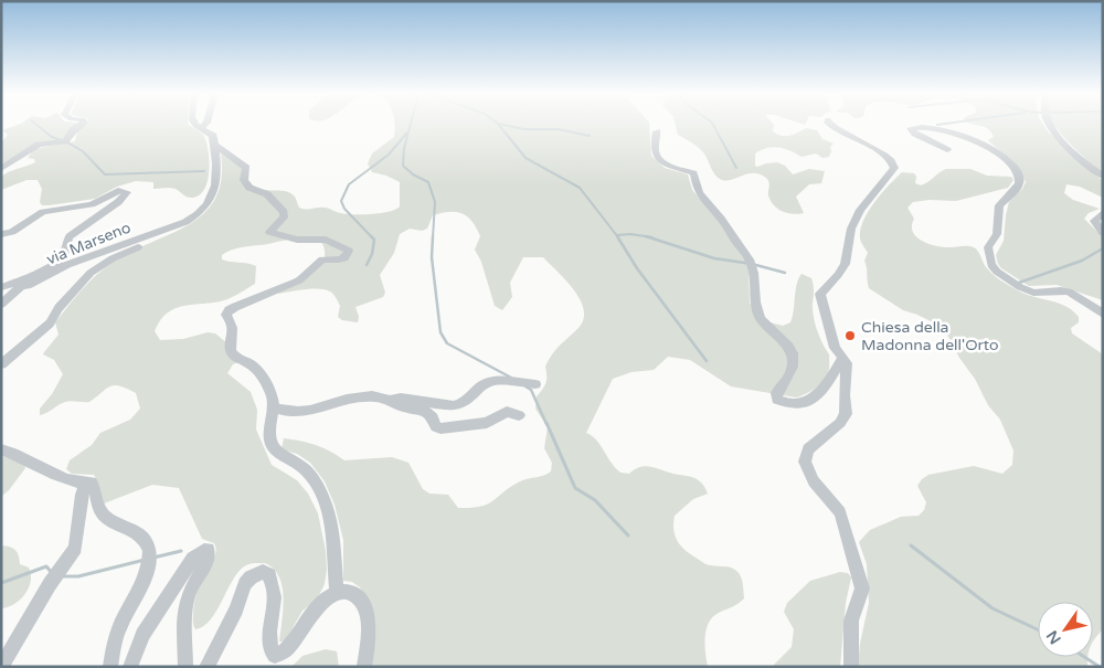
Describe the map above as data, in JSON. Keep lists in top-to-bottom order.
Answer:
{
  "streets": {
    "street": ["via Marseno"]
  },
  "places": ["Chiesa della Madonna dell'Orto"],
  "north": "bottom left"
}
